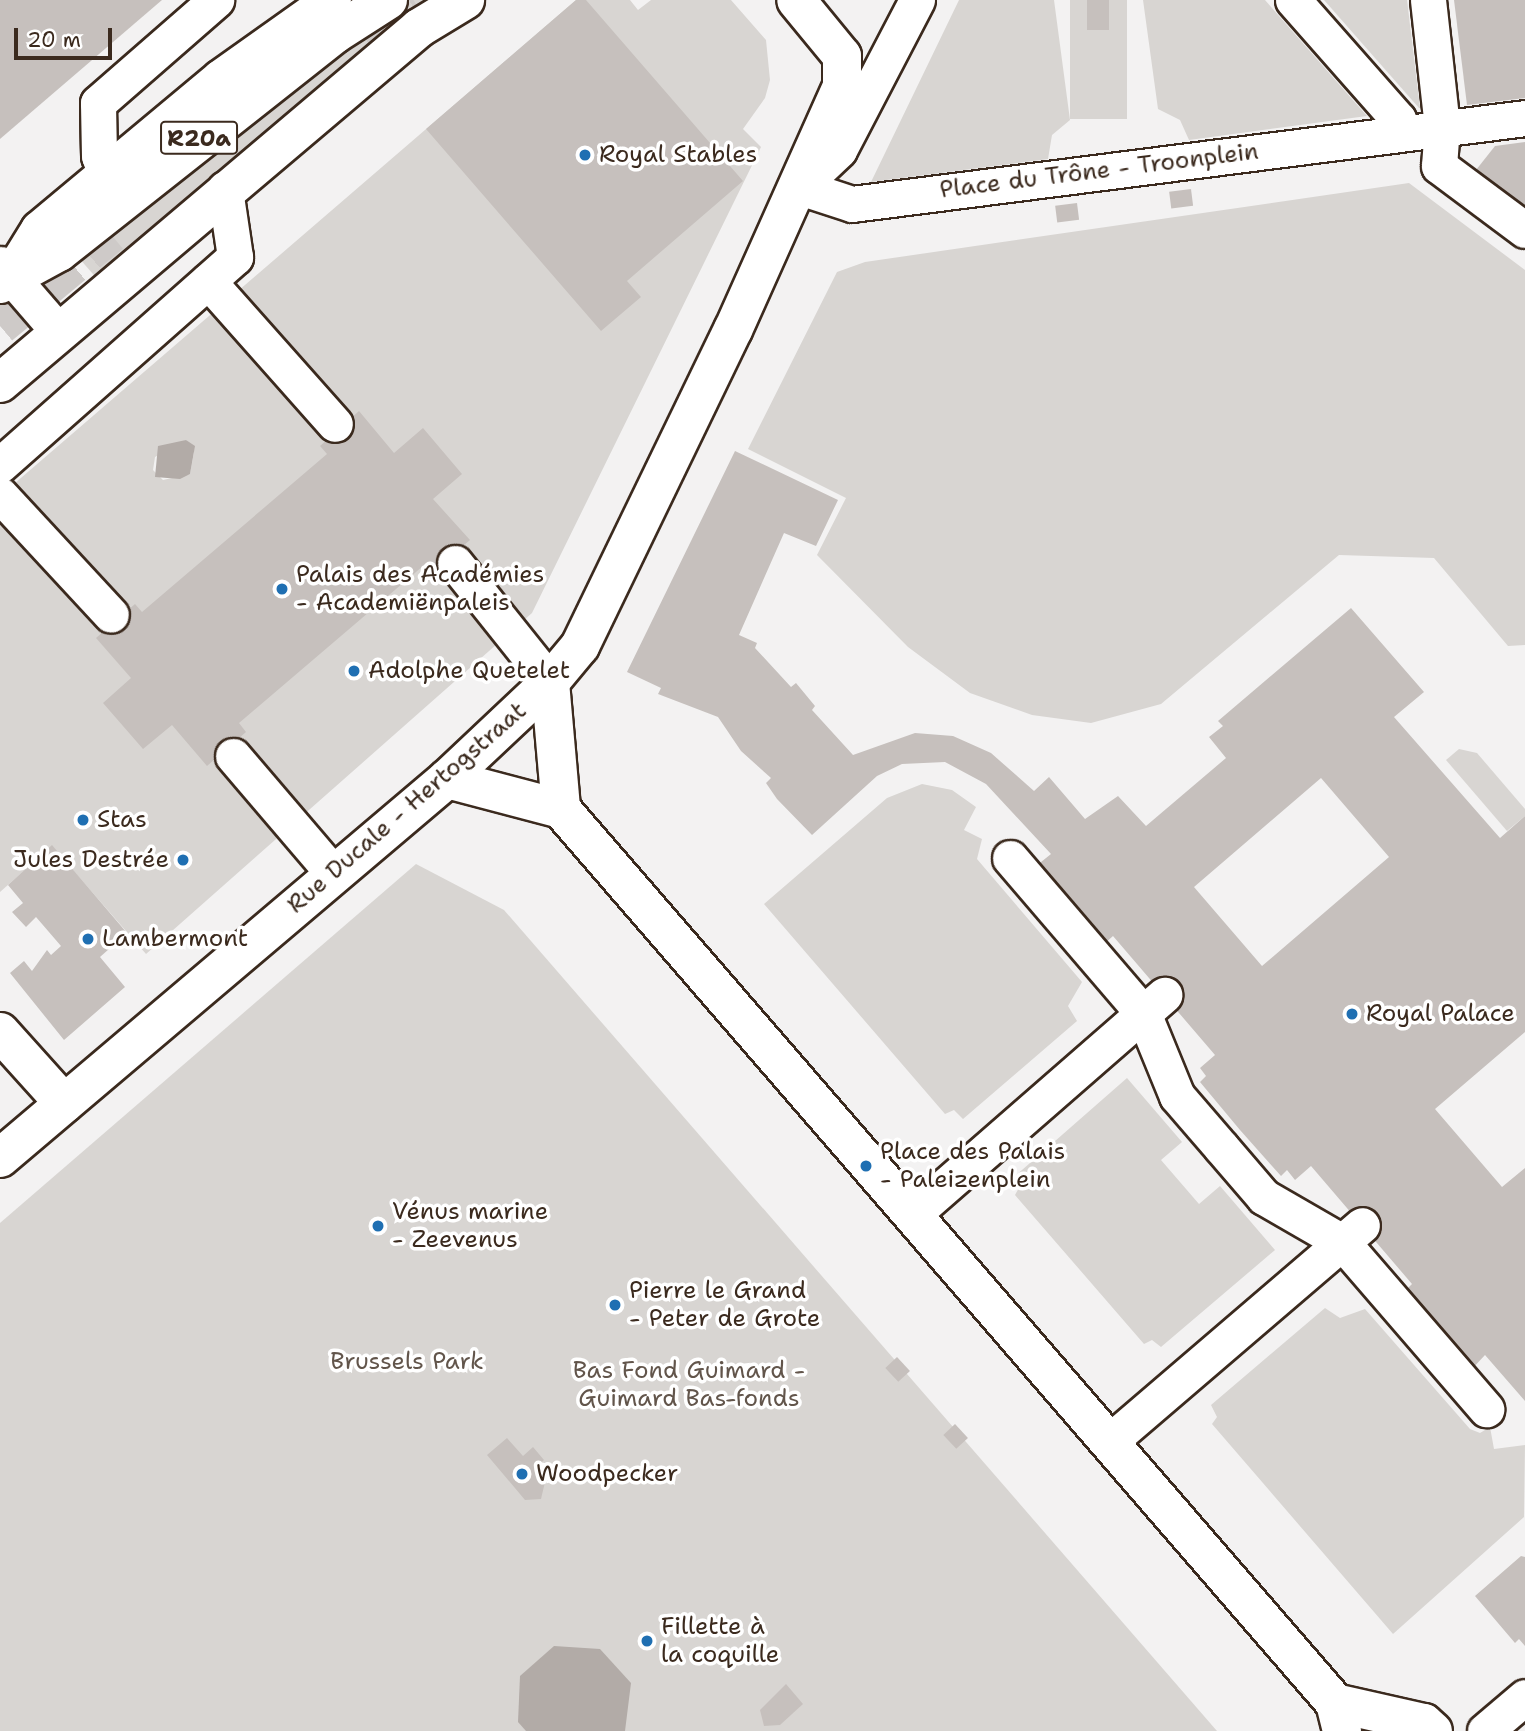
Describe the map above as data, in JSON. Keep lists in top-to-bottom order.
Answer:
{
  "streets": {
    "main road": ["R20a", "Rue Ducale - Hertogstraat"],
    "street": ["Place du Trône - Troonplein"]
  },
  "crossings": [
    ["Place du Trône - Troonplein", "Rue Ducale - Hertogstraat"]
  ],
  "parks": ["Brussels Park", "Bas Fond Guimard - Guimard Bas-fonds"],
  "places": [
    "Royal Stables",
    "Palais des Académies - Academiënpaleis",
    "Adolphe Quetelet",
    "Stas",
    "Jules Destrée",
    "Lambermont",
    "Royal Palace",
    "Place des Palais - Paleizenplein",
    "Vénus marine - Zeevenus",
    "Pierre le Grand - Peter de Grote",
    "Woodpecker",
    "Fillette à la coquille"
  ],
  "scale_bar": "20 m"
}
